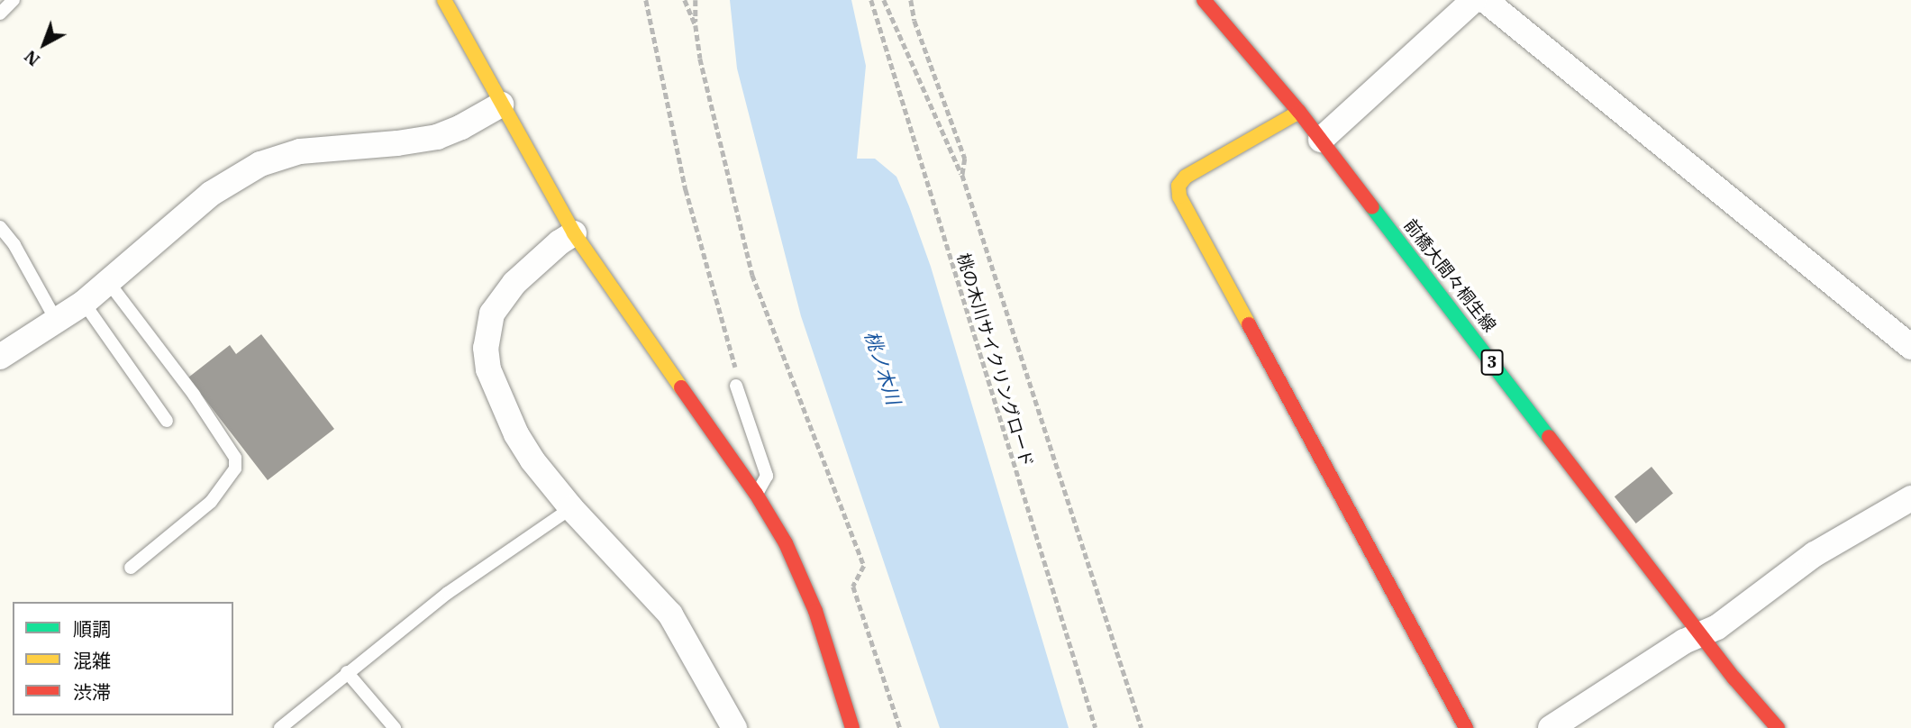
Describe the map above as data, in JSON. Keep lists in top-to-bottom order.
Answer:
{
  "streets": {
    "street": ["前橋大間々桐生線", "3"],
    "path": ["桃の木川サイクリングロード"]
  },
  "water": ["桃ノ木川"],
  "legend": ["順調", "混雑", "渋滞"],
  "north": "bottom left"
}
